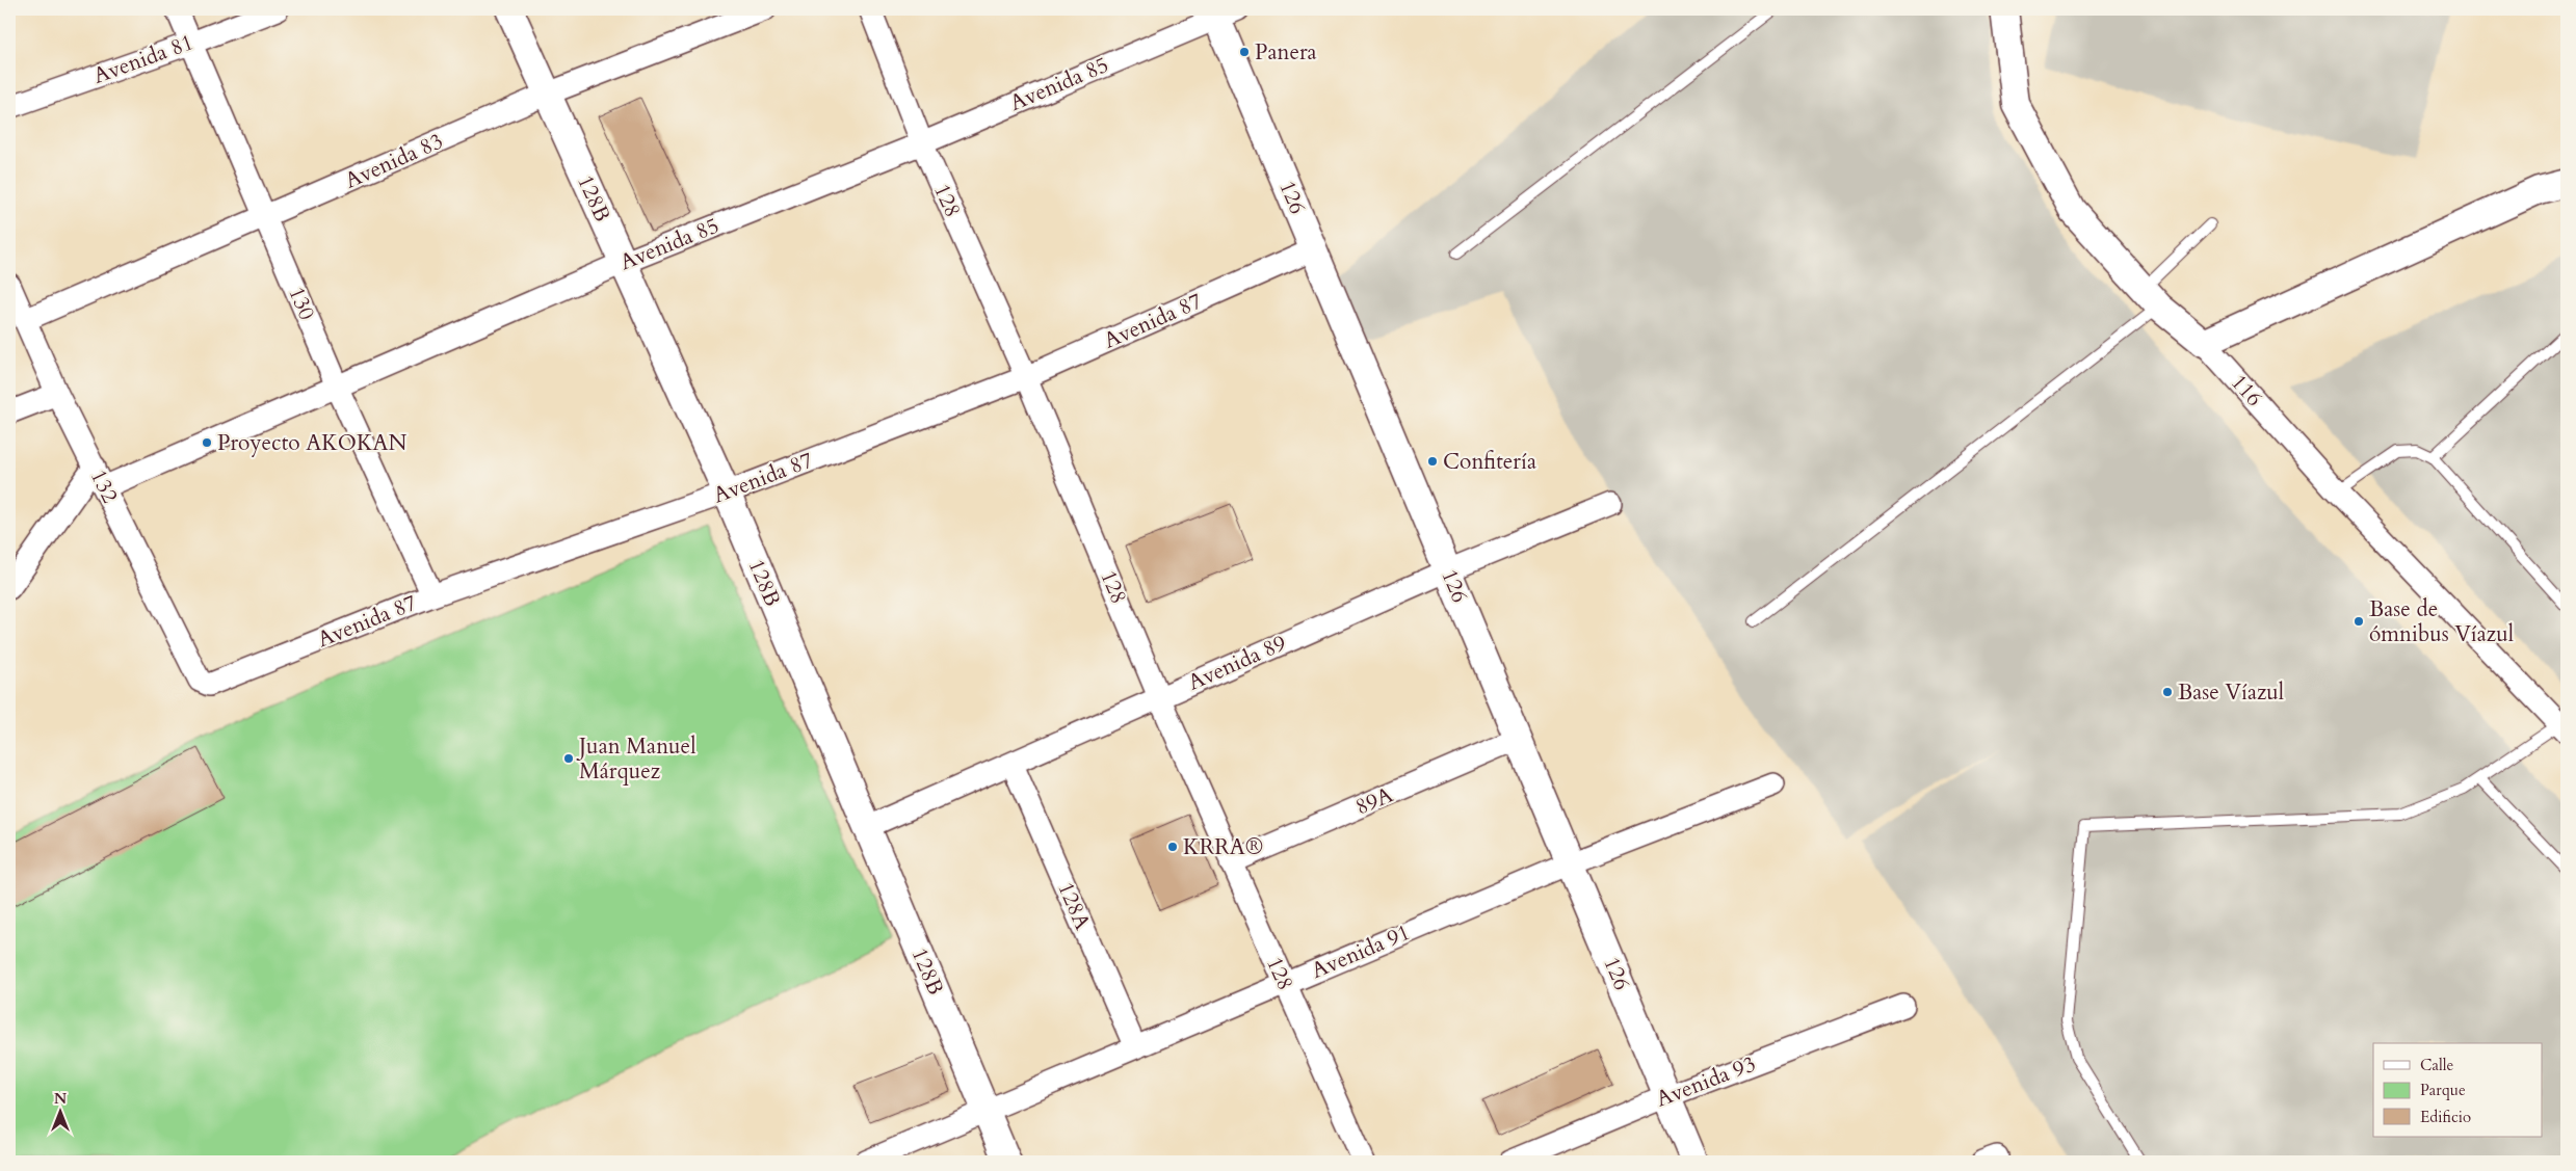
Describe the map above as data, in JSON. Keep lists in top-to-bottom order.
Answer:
{
  "streets": {
    "street": [
      "Avenida 81",
      "Avenida 85",
      "Avenida 83",
      "126",
      "128B",
      "128",
      "130",
      "Avenida 87",
      "116",
      "132",
      "Avenida 89",
      "89A",
      "128A",
      "Avenida 91",
      "Avenida 93"
    ]
  },
  "crossings": [
    ["Avenida 81", "130"],
    ["Avenida 85", "126"],
    ["Avenida 85", "128B"],
    ["Avenida 85", "128"],
    ["Avenida 85", "130"],
    ["Avenida 85", "132"],
    ["Avenida 83", "128B"],
    ["Avenida 83", "130"],
    ["Avenida 83", "132"],
    ["126", "Avenida 87"],
    ["126", "Avenida 89"],
    ["126", "89A"],
    ["126", "Avenida 91"],
    ["126", "Avenida 93"],
    ["128B", "Avenida 87"],
    ["128B", "Avenida 89"],
    ["128B", "Avenida 91"],
    ["128", "Avenida 87"],
    ["128", "Avenida 89"],
    ["128", "89A"],
    ["128", "Avenida 91"],
    ["130", "Avenida 87"],
    ["Avenida 87", "132"],
    ["Avenida 89", "128A"],
    ["128A", "Avenida 91"]
  ],
  "places": [
    "Panera",
    "Proyecto AKOKAN",
    "Confitería",
    "Base de ómnibus Víazul",
    "Base Víazul",
    "Juan Manuel Márquez",
    "KRRA®"
  ],
  "legend": ["Calle", "Parque", "Edificio"],
  "north": "top"
}
